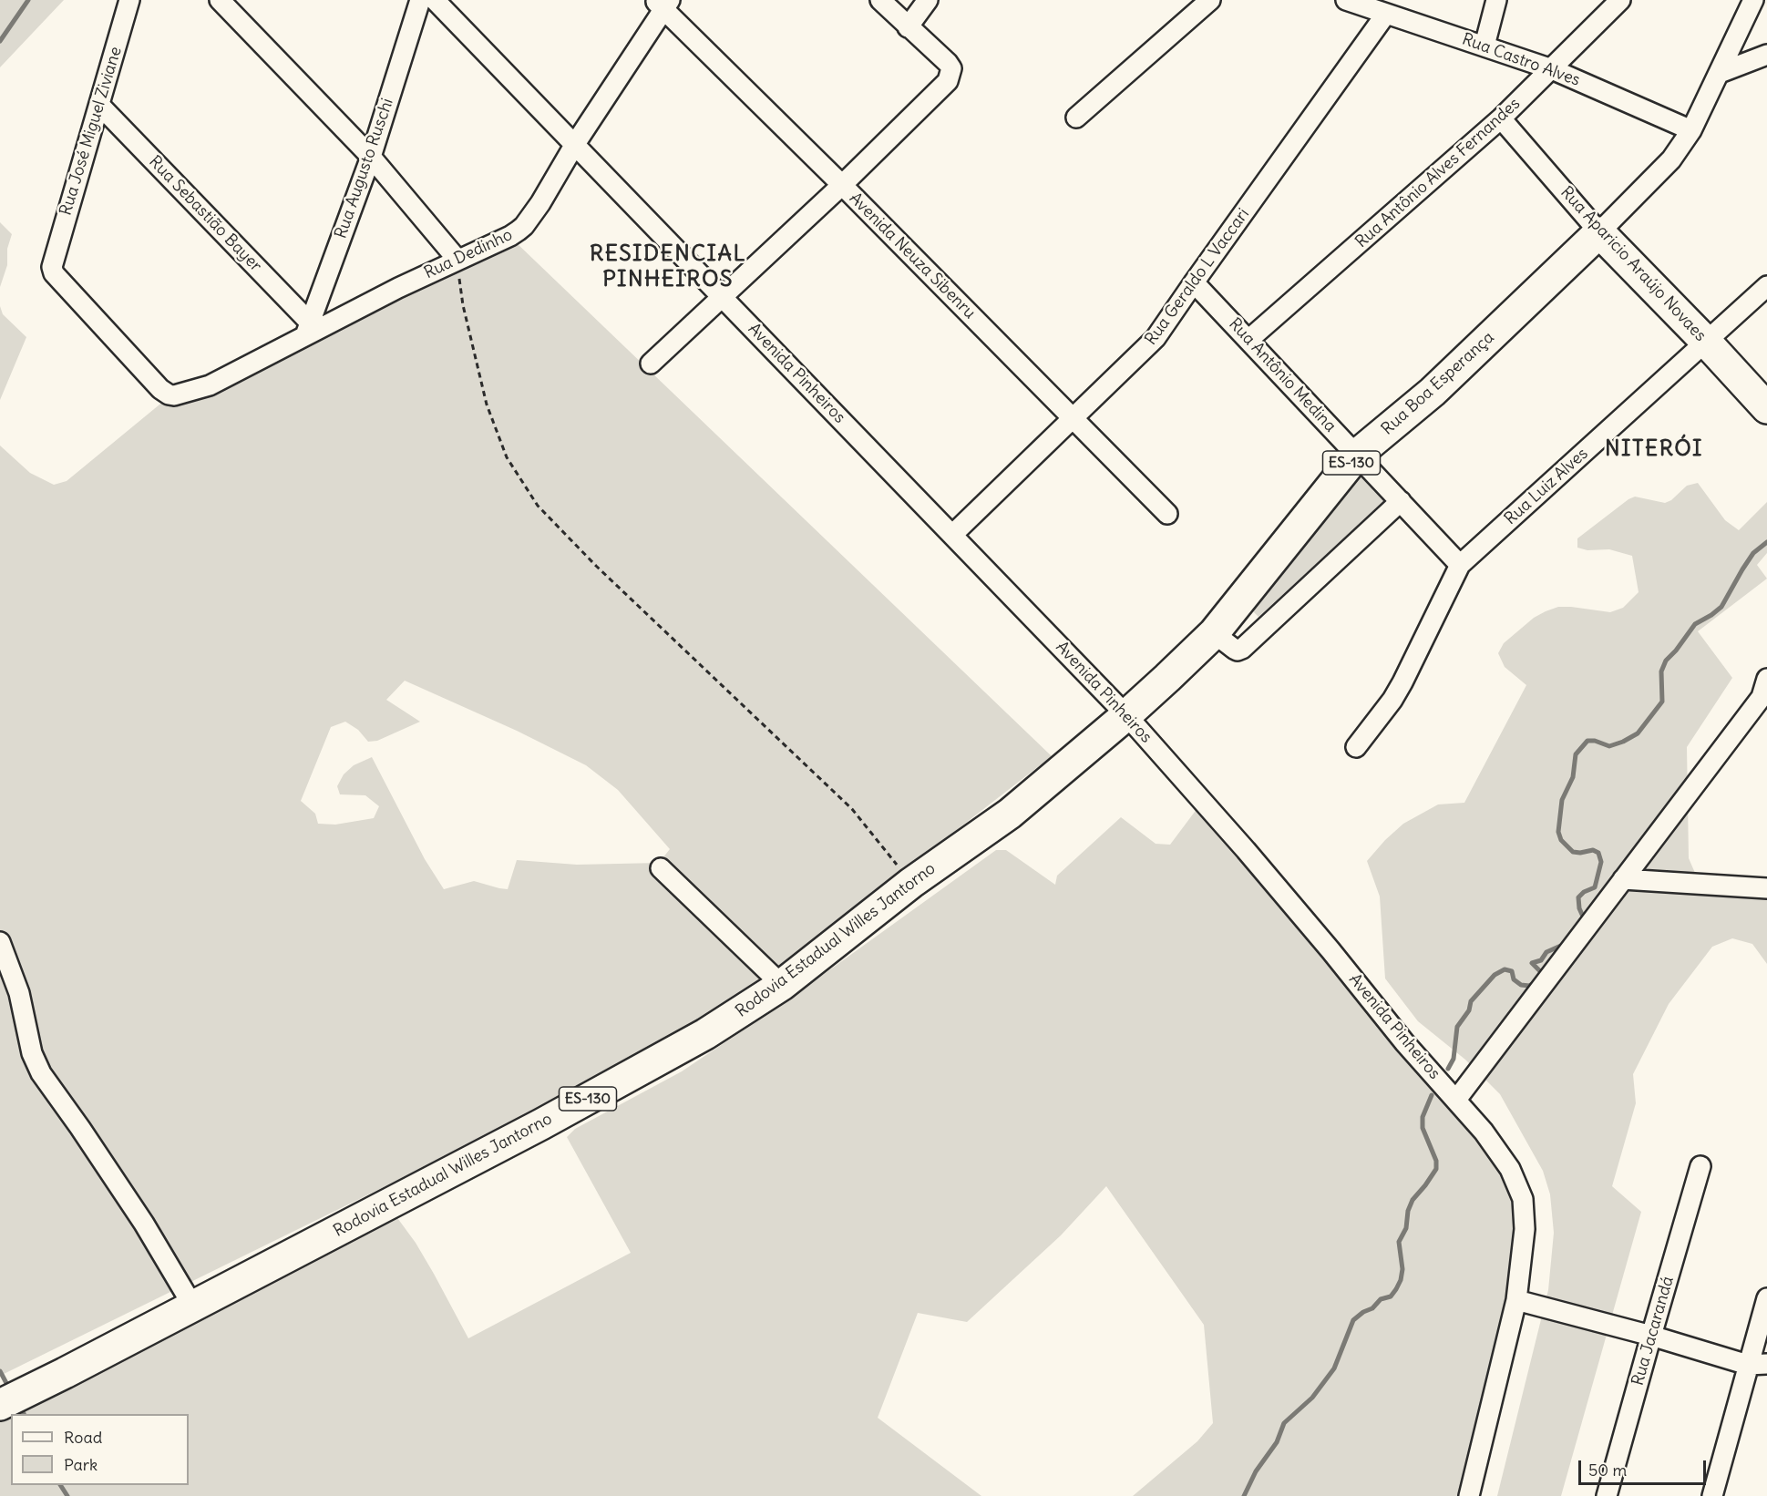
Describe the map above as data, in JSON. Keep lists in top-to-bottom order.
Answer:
{
  "streets": {
    "main road": [
      "Rua Aparicio Araújo Novaes",
      "Rua Boa Esperança",
      "ES-130",
      "Rodovia Estadual Willes Jantorno"
    ],
    "street": [
      "Rua Castro Alves",
      "Rua José Miguel Ziviane",
      "Rua Augusto Ruschi",
      "Rua Antônio Alves Fernandes",
      "Rua Sebastião Bayer",
      "Rua Dedinho",
      "Avenida Neuza Sibenru",
      "Rua Geraldo L Vaccari",
      "Avenida Pinheiros",
      "Rua Antônio Medina",
      "Rua Luiz Alves",
      "Rua Jacarandá"
    ]
  },
  "crossings": [
    ["Rua Castro Alves", "Rua Antônio Alves Fernandes"],
    ["Rua Castro Alves", "Rua Geraldo L Vaccari"],
    ["Rua Castro Alves", "Rua Boa Esperança"],
    ["Rua José Miguel Ziviane", "Rua Sebastião Bayer"],
    ["Rua José Miguel Ziviane", "Rua Dedinho"],
    ["Rua Augusto Ruschi", "Rua Sebastião Bayer"],
    ["Rua Augusto Ruschi", "Rua Dedinho"],
    ["Rua Antônio Alves Fernandes", "Rua Aparicio Araújo Novaes"],
    ["Rua Antônio Alves Fernandes", "Rua Antônio Medina"],
    ["Rua Sebastião Bayer", "Rua Dedinho"],
    ["Rua Dedinho", "Avenida Neuza Sibenru"],
    ["Rua Dedinho", "Avenida Pinheiros"],
    ["Avenida Neuza Sibenru", "Rua Geraldo L Vaccari"],
    ["Rua Aparicio Araújo Novaes", "Rua Boa Esperança"],
    ["Rua Aparicio Araújo Novaes", "Rua Luiz Alves"],
    ["Rua Geraldo L Vaccari", "Avenida Pinheiros"],
    ["Rua Geraldo L Vaccari", "Rua Antônio Medina"],
    ["Avenida Pinheiros", "Rua Boa Esperança"],
    ["Avenida Pinheiros", "Rodovia Estadual Willes Jantorno"],
    ["Rua Antônio Medina", "Rua Boa Esperança"],
    ["Rua Antônio Medina", "Rua Luiz Alves"],
    ["Rua Boa Esperança", "Rodovia Estadual Willes Jantorno"]
  ],
  "districts": ["RESIDENCIAL PINHEIROS", "NITERÓI"],
  "legend": ["Road", "Park"],
  "scale_bar": "50 m"
}
